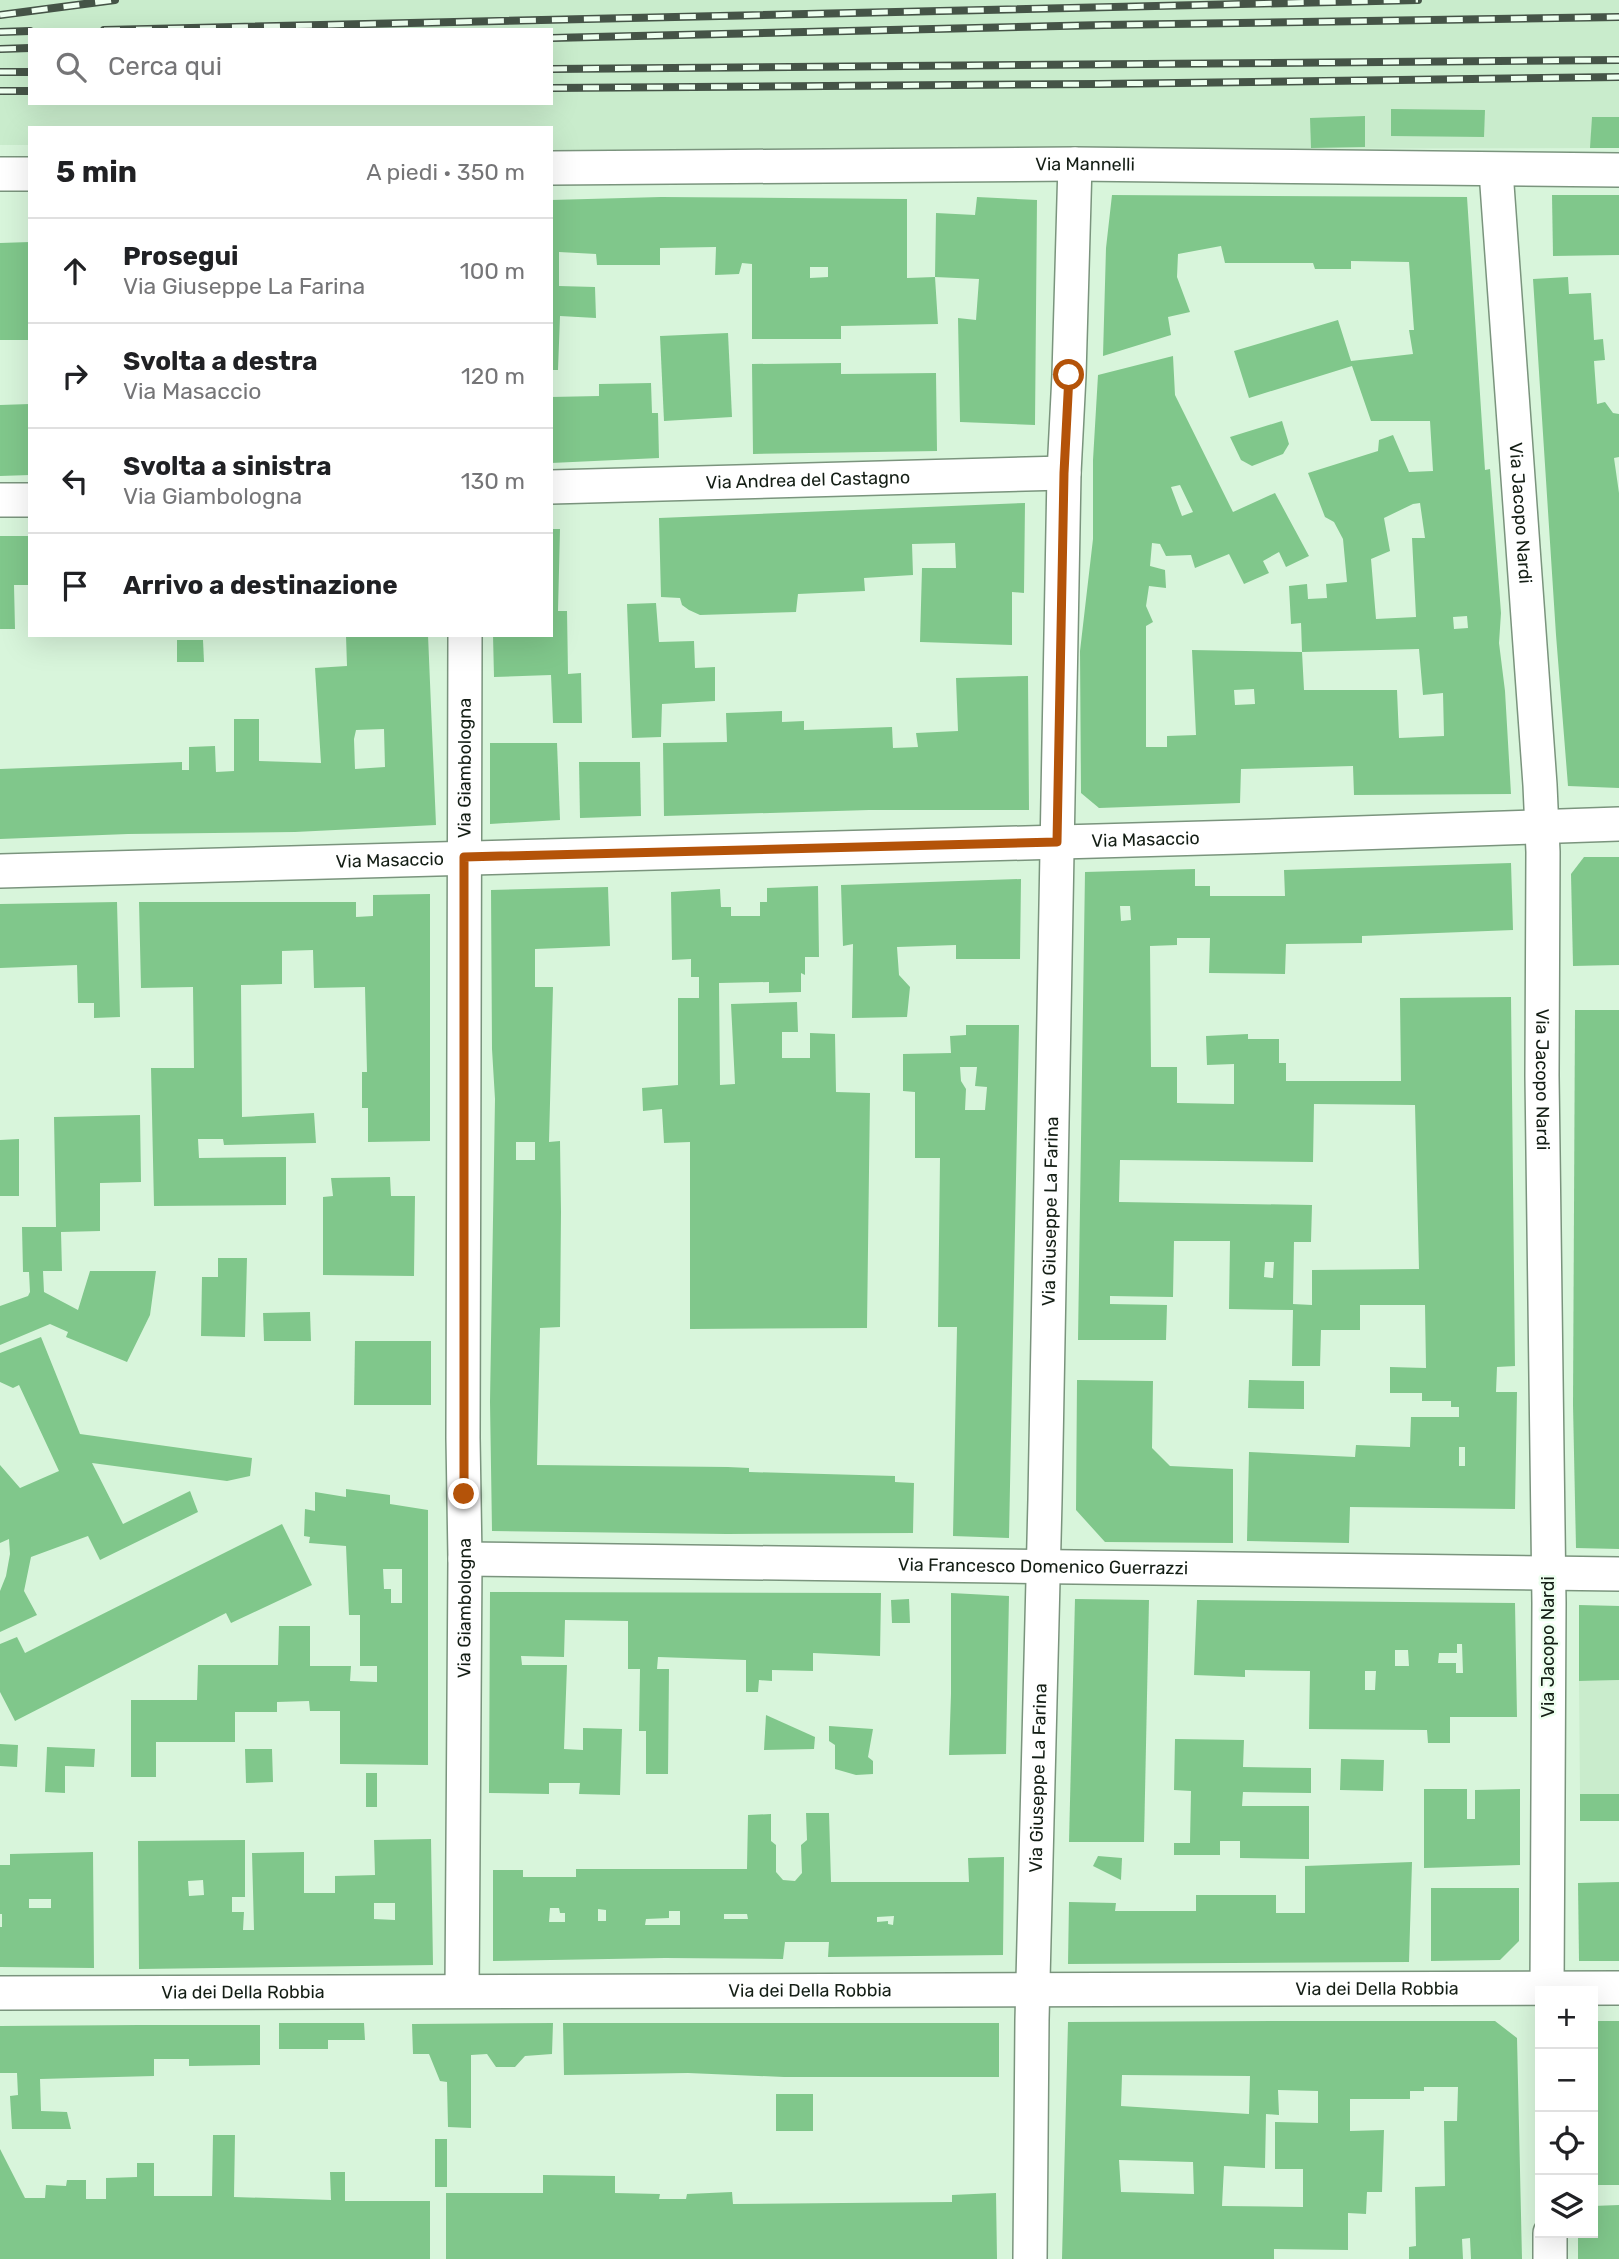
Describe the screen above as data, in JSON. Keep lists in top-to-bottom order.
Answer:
{
  "streets": {
    "street": [
      "Via Mannelli",
      "Via Andrea del Castagno",
      "Via Jacopo Nardi",
      "Via Giambologna",
      "Via Masaccio",
      "Via Giuseppe La Farina",
      "Via Francesco Domenico Guerrazzi",
      "Via dei Della Robbia"
    ]
  },
  "crossings": [
    ["Via Mannelli", "Via Jacopo Nardi"],
    ["Via Mannelli", "Via Giuseppe La Farina"],
    ["Via Andrea del Castagno", "Via Giuseppe La Farina"],
    ["Via Jacopo Nardi", "Via Masaccio"],
    ["Via Jacopo Nardi", "Via Francesco Domenico Guerrazzi"],
    ["Via Giambologna", "Via Masaccio"],
    ["Via Giambologna", "Via Francesco Domenico Guerrazzi"],
    ["Via Giambologna", "Via dei Della Robbia"],
    ["Via Masaccio", "Via Giuseppe La Farina"],
    ["Via Giuseppe La Farina", "Via Francesco Domenico Guerrazzi"],
    ["Via Giuseppe La Farina", "Via dei Della Robbia"]
  ],
  "page": {
    "search": "Cerca qui",
    "heading": ["5 min", "A piedi · 350 m"],
    "list": [
      ["Prosegui", "Via Giuseppe La Farina", "100 m"],
      ["Svolta a destra", "Via Masaccio", "120 m"],
      ["Svolta a sinistra", "Via Giambologna", "130 m"],
      "Arrivo a destinazione"
    ],
    "map_buttons": ["+", "−"]
  }
}
